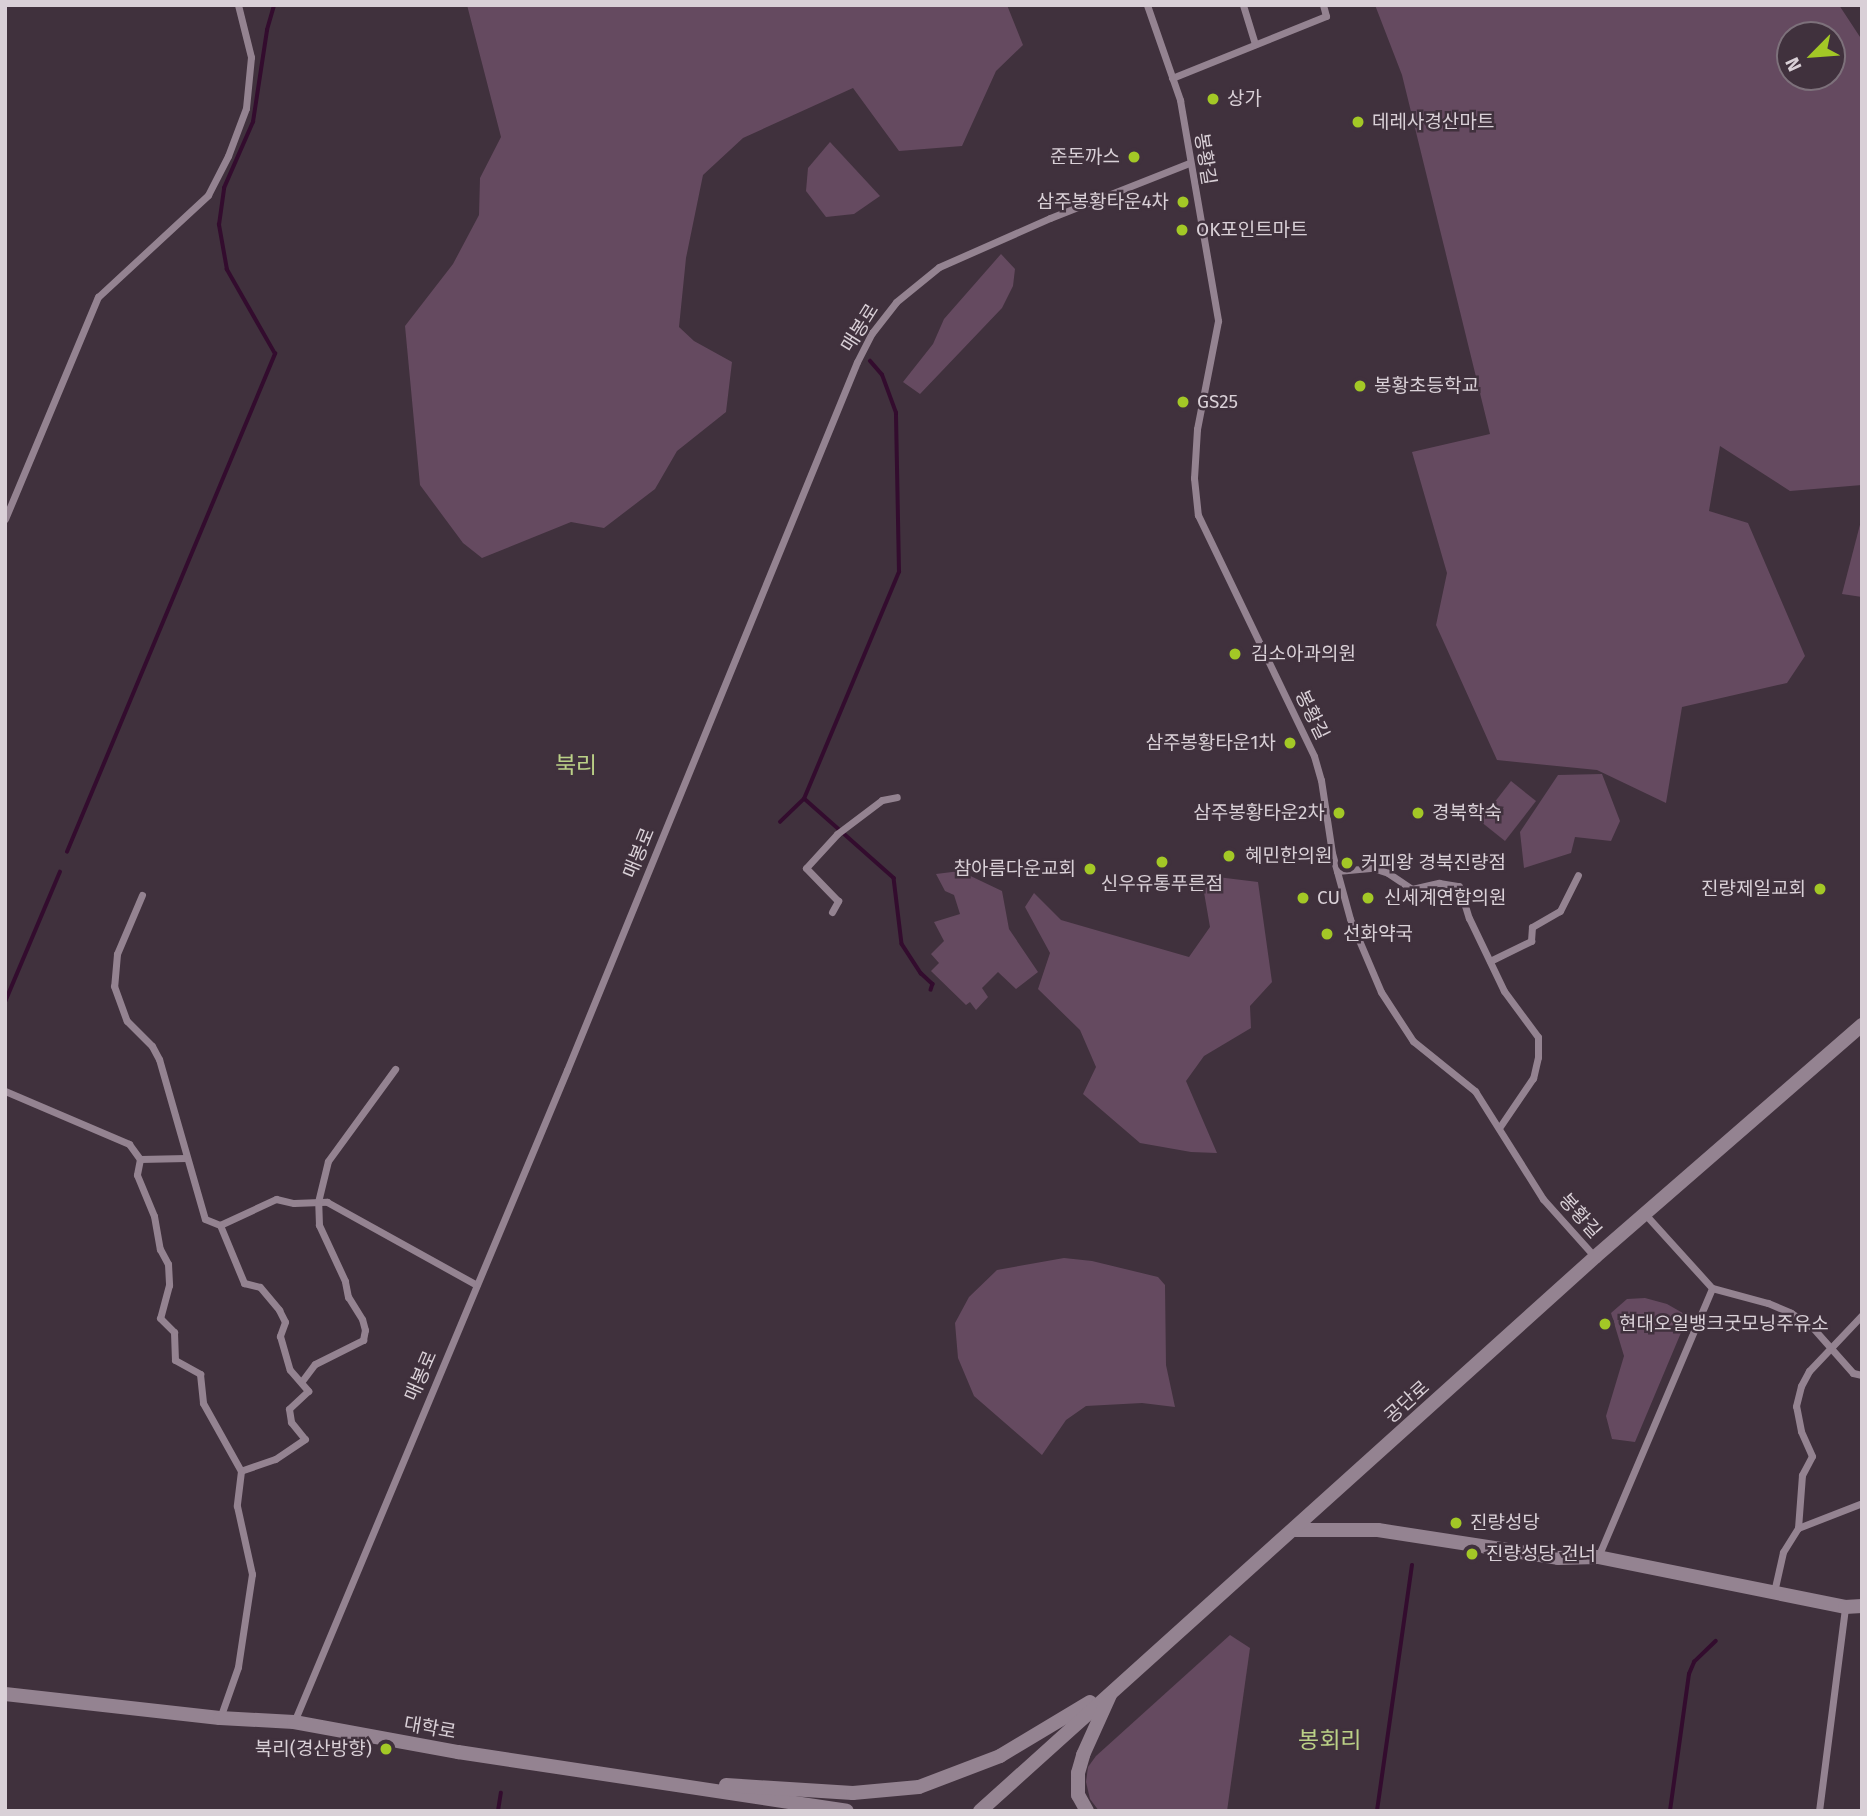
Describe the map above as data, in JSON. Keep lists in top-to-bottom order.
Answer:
{
  "streets": {
    "street": [
      "봉황길",
      "매봉로",
      "공단로",
      "대학로"
    ]
  },
  "crossings": [
    ["봉황길", "매봉로"],
    ["봉황길", "공단로"],
    ["매봉로", "대학로"]
  ],
  "districts": ["북리", "봉회리"],
  "places": [
    "상가",
    "데레사경산마트",
    "준돈까스",
    "삼주봉황타운4차",
    "OK포인트마트",
    "봉황초등학교",
    "GS25",
    "김소아과의원",
    "삼주봉황타운1차",
    "삼주봉황타운2차",
    "경북학숙",
    "혜민한의원",
    "신우유통푸른점",
    "커피왕 경북진량점",
    "참아름다운교회",
    "진량제일교회",
    "CU",
    "신세계연합의원",
    "선화약국",
    "현대오일뱅크굿모닝주유소",
    "진량성당",
    "진량성당 건너",
    "북리(경산방향)"
  ],
  "north": "bottom left"
}
